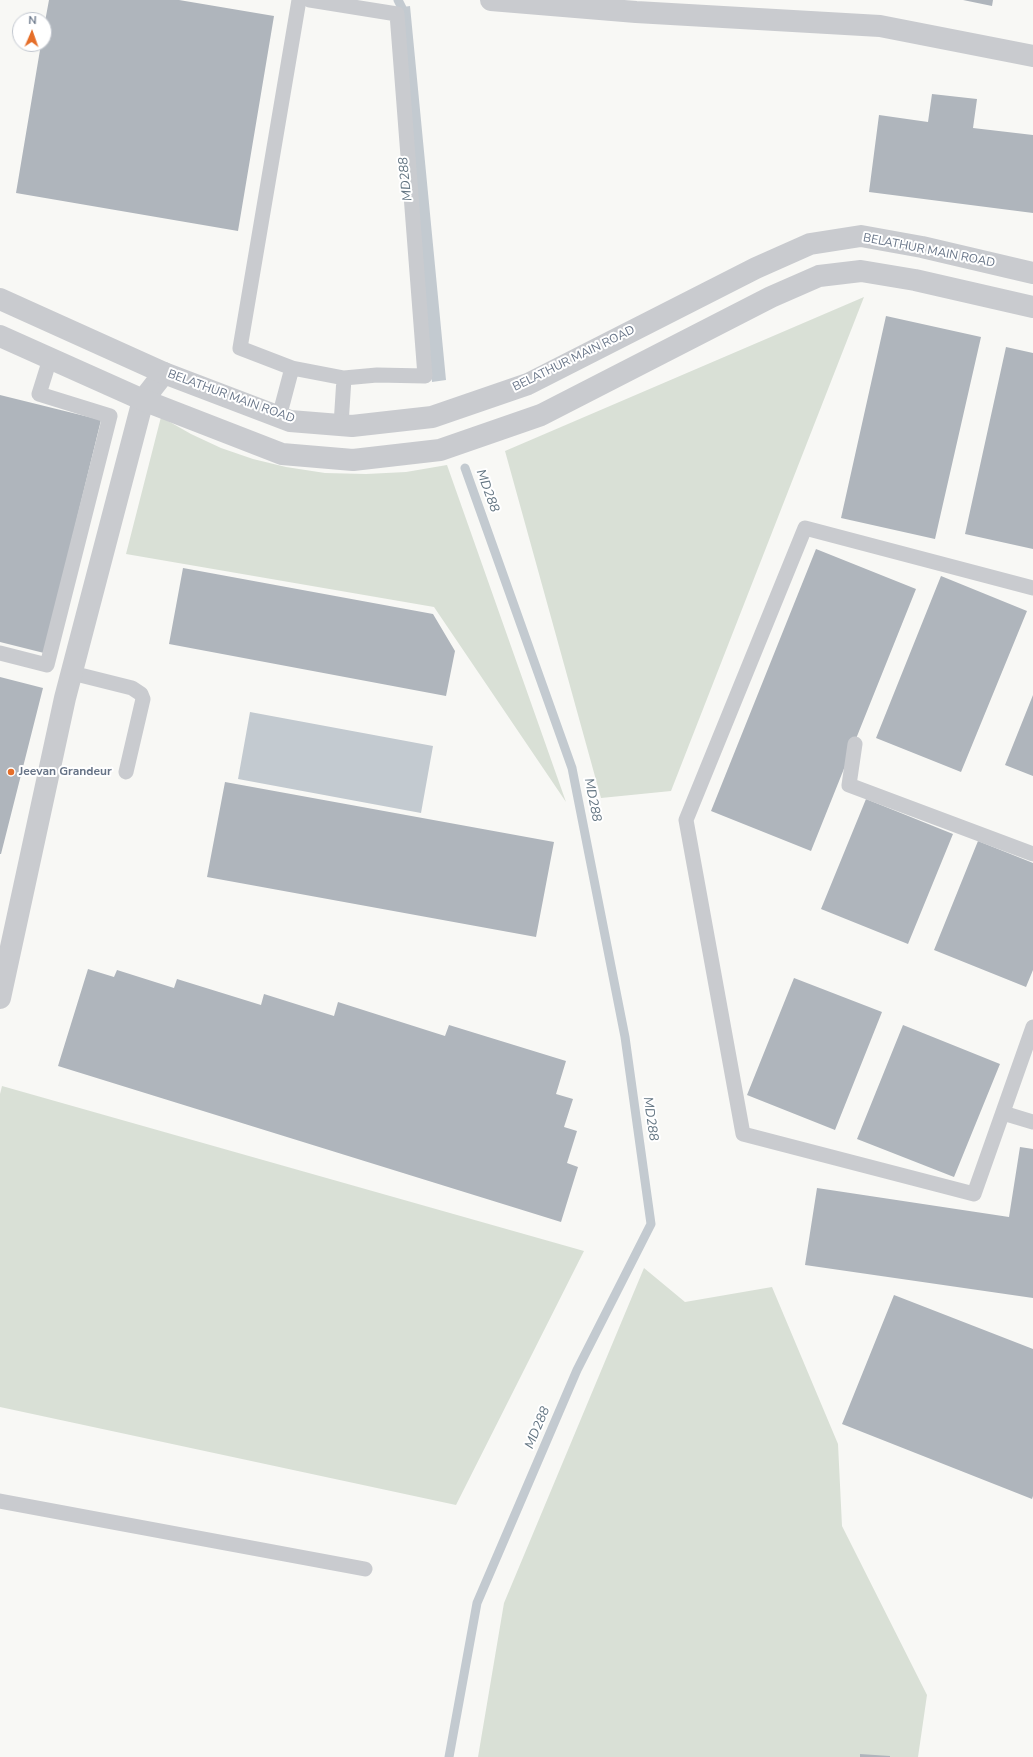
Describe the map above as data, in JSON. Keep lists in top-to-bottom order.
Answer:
{
  "streets": {
    "street": ["BELATHUR MAIN ROAD"]
  },
  "water": ["MD288"],
  "places": ["Jeevan Grandeur"],
  "north": "top"
}
